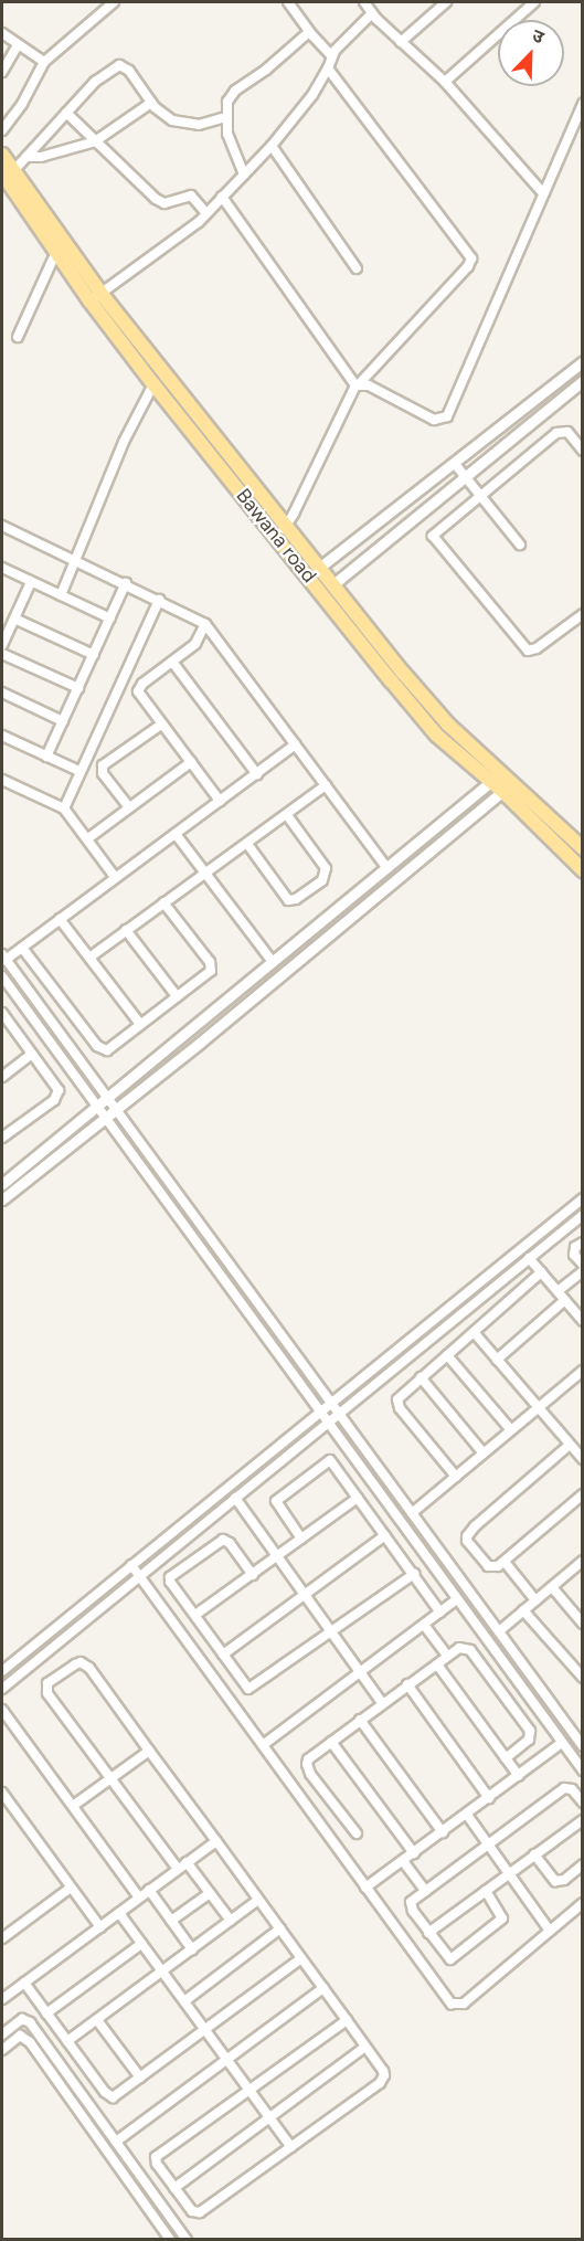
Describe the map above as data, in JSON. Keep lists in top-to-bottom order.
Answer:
{
  "streets": {
    "main road": ["Bawana road"]
  },
  "north": "top right"
}
